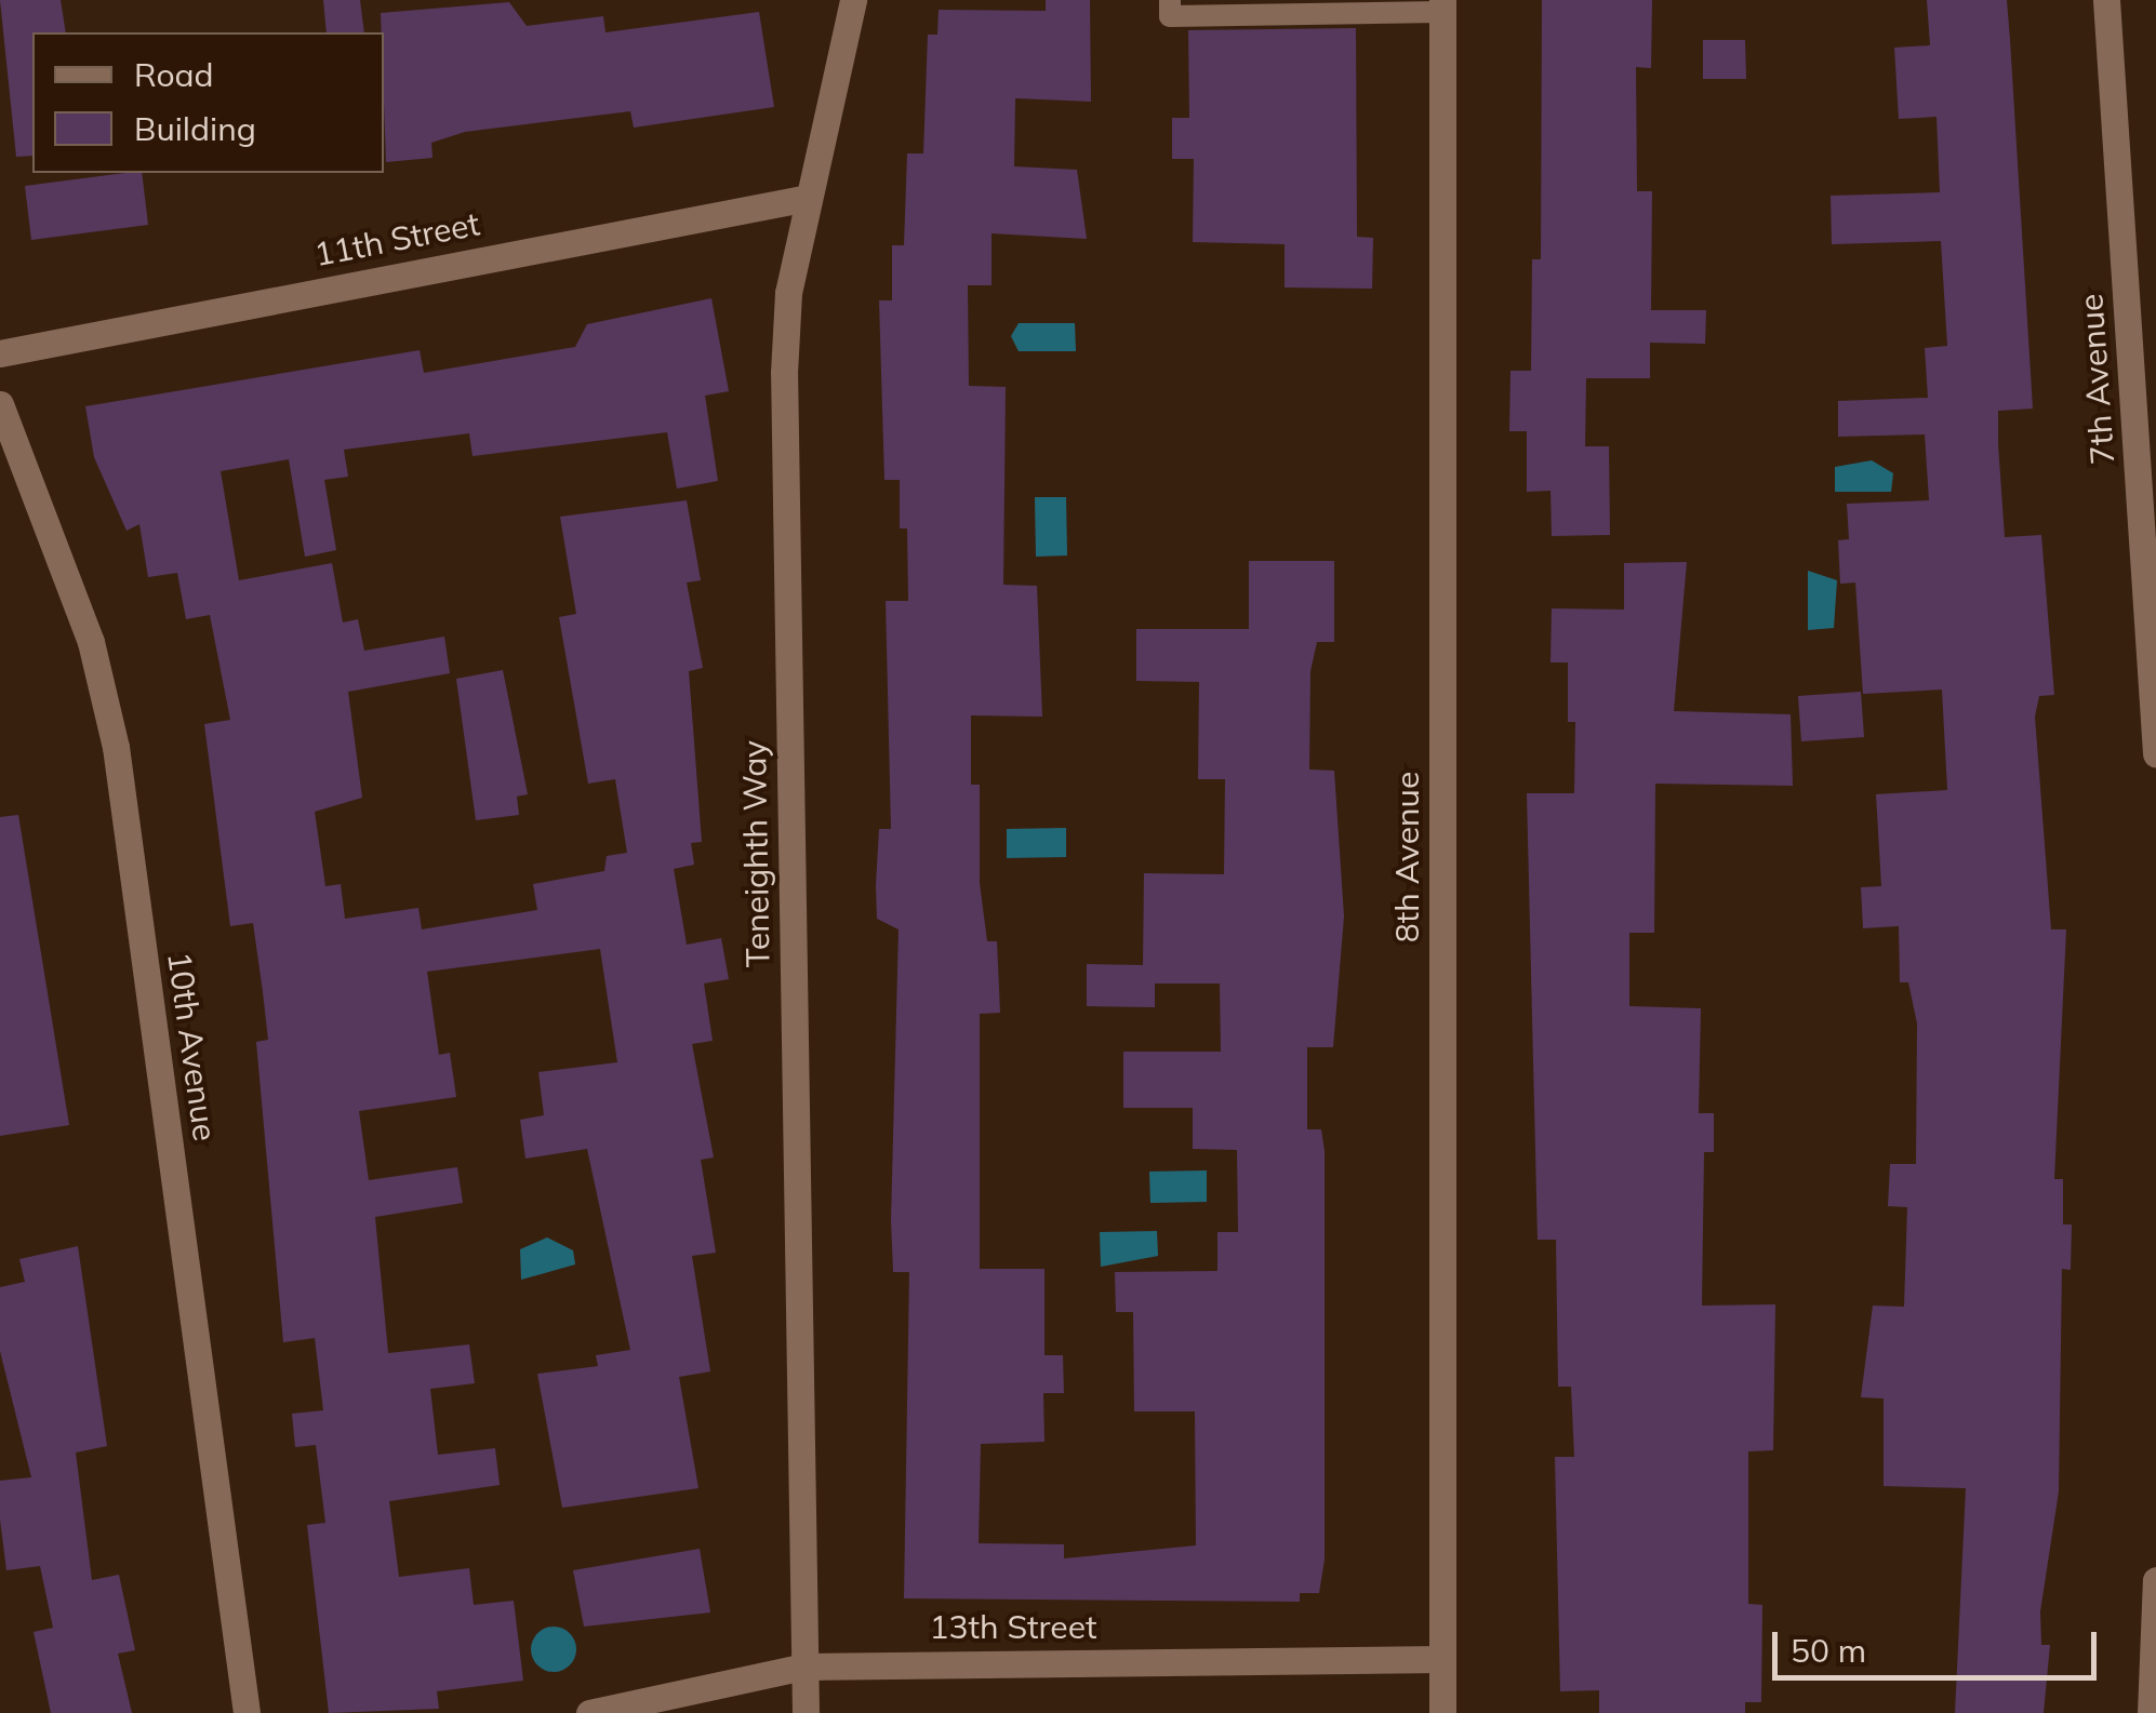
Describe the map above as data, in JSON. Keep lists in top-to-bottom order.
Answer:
{
  "streets": {
    "street": [
      "11th Street",
      "7th Avenue",
      "Teneighth Way",
      "8th Avenue",
      "10th Avenue",
      "13th Street"
    ]
  },
  "crossings": [
    ["11th Street", "Teneighth Way"],
    ["Teneighth Way", "13th Street"],
    ["8th Avenue", "13th Street"]
  ],
  "legend": ["Road", "Building"],
  "scale_bar": "50 m"
}
